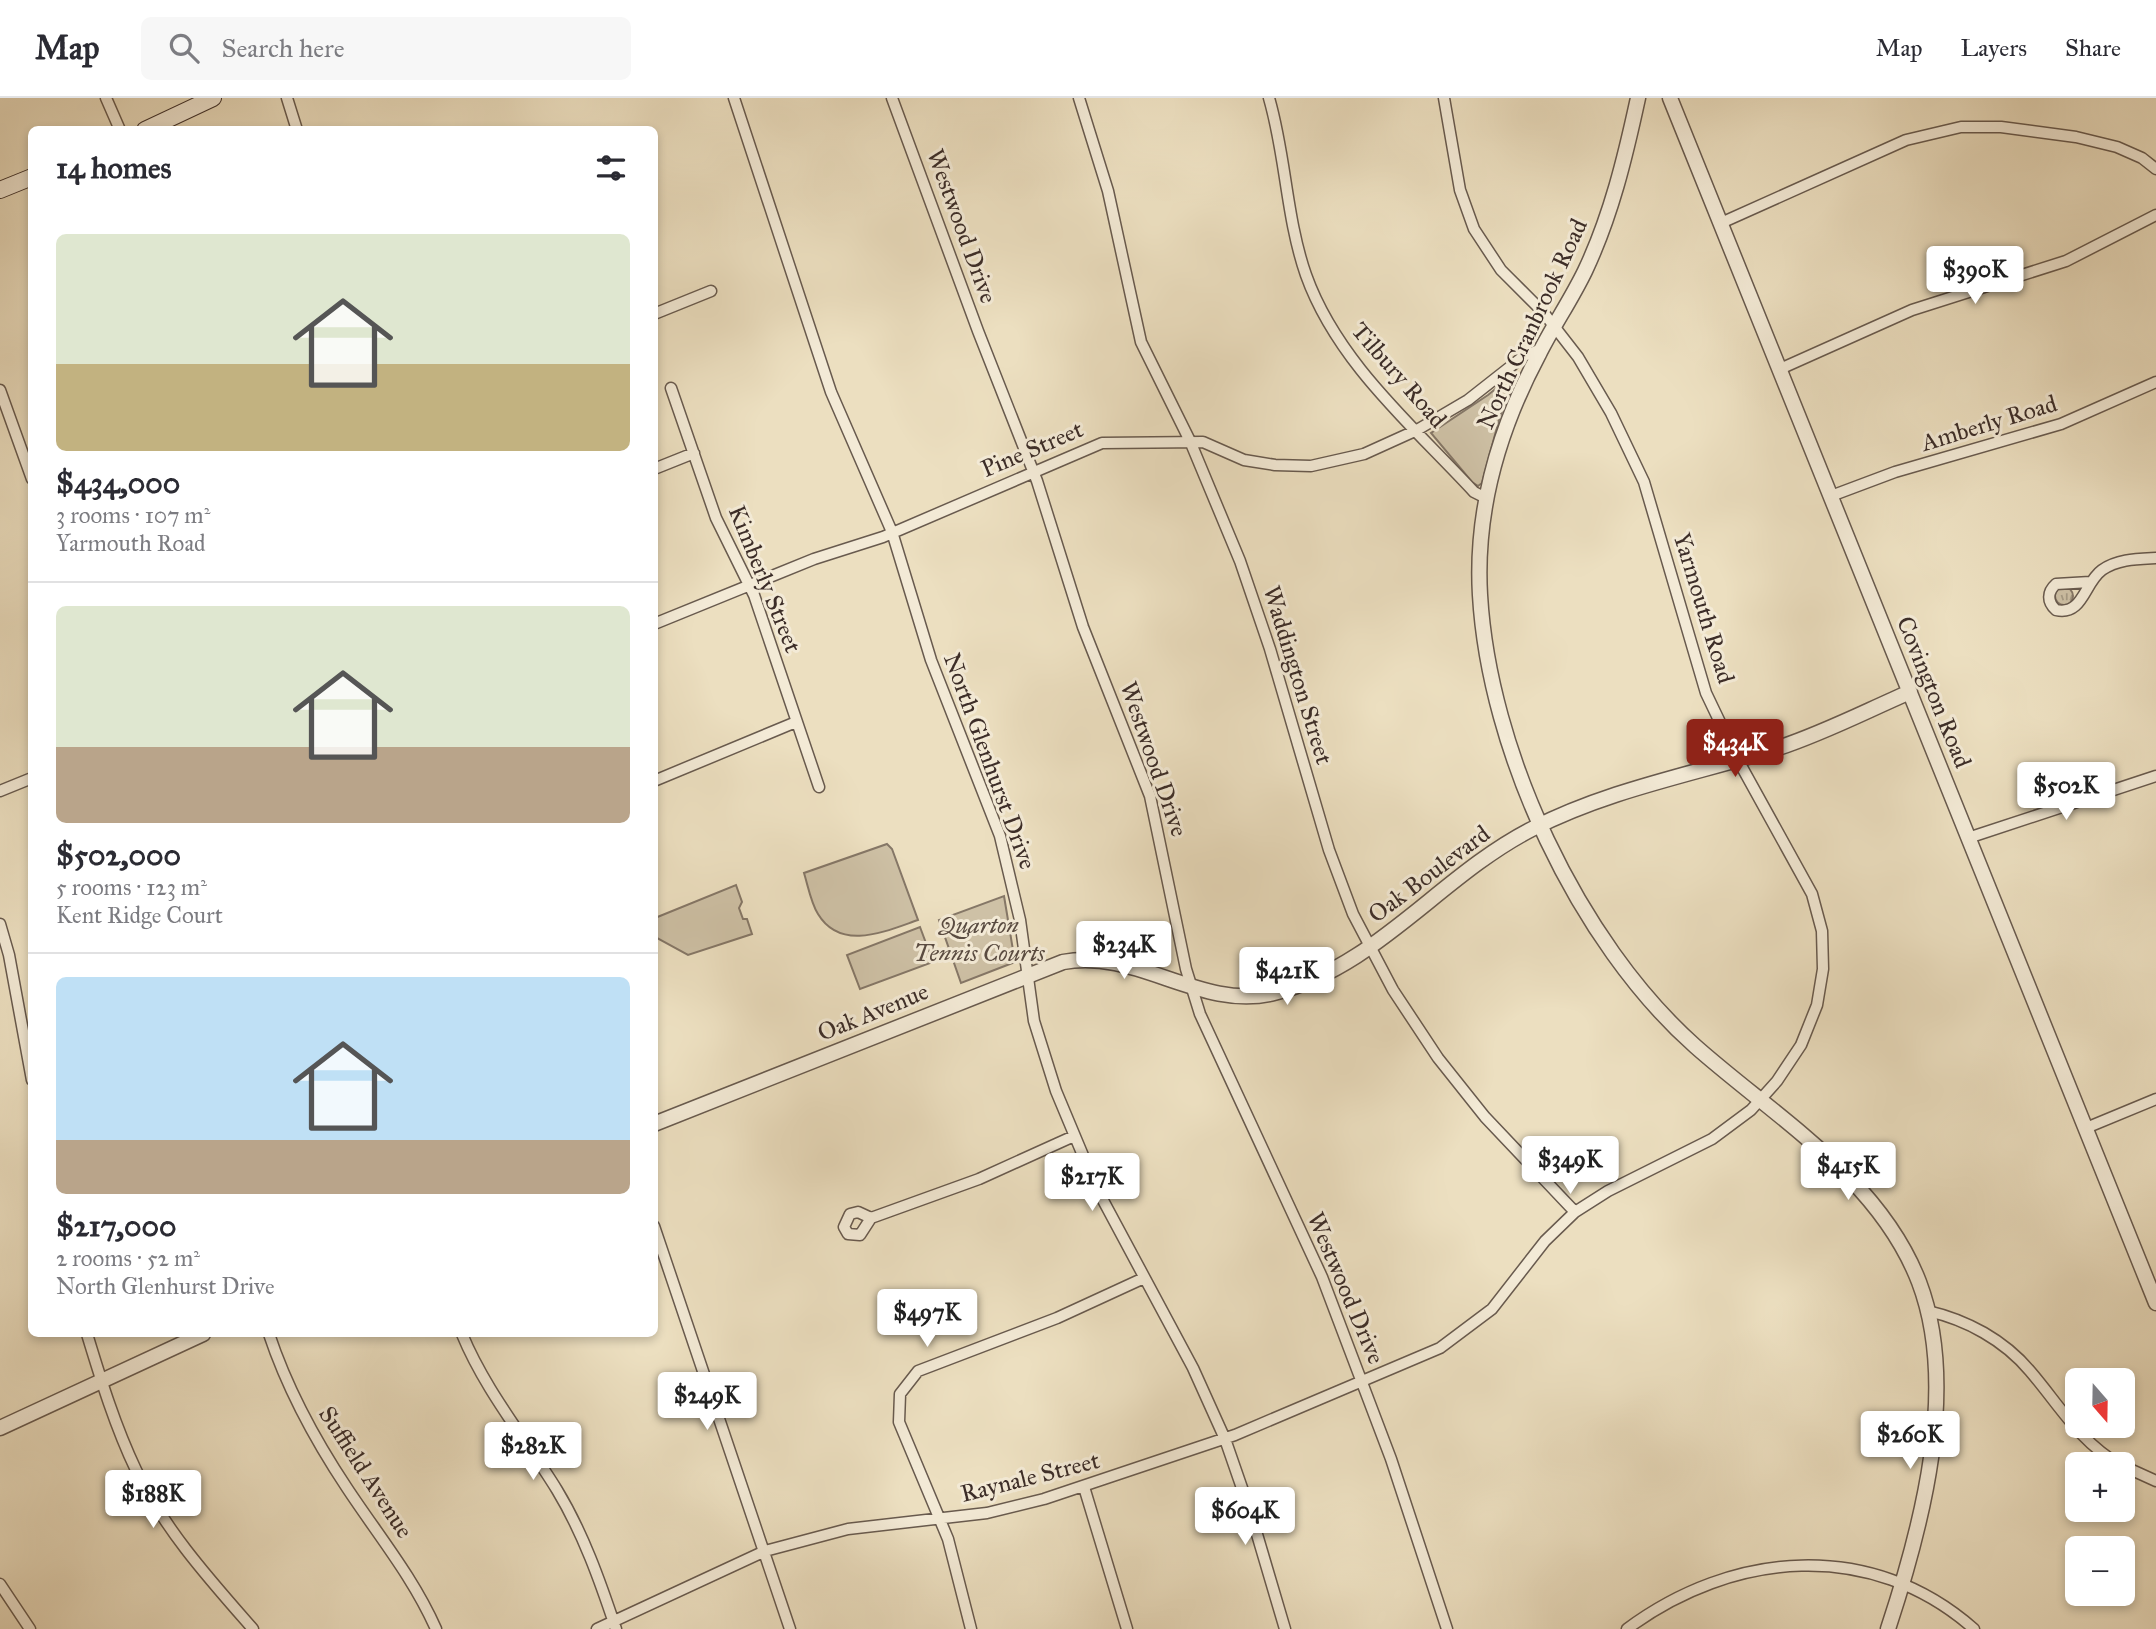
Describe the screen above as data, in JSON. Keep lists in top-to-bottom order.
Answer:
{
  "streets": {
    "street": [
      "Westwood Drive",
      "North Cranbrook Road",
      "Tilbury Road",
      "Amberly Road",
      "Pine Street",
      "Kimberly Street",
      "Yarmouth Road",
      "Waddington Street",
      "Covington Road",
      "North Glenhurst Drive",
      "Oak Boulevard",
      "Oak Avenue",
      "Suffield Avenue",
      "Raynale Street"
    ]
  },
  "crossings": [
    ["Westwood Drive", "Pine Street"],
    ["Westwood Drive", "Oak Boulevard"],
    ["Westwood Drive", "Oak Avenue"],
    ["Westwood Drive", "Raynale Street"],
    ["North Cranbrook Road", "Tilbury Road"],
    ["North Cranbrook Road", "Pine Street"],
    ["North Cranbrook Road", "Yarmouth Road"],
    ["North Cranbrook Road", "Oak Boulevard"],
    ["Tilbury Road", "Pine Street"],
    ["Amberly Road", "Covington Road"],
    ["Pine Street", "Kimberly Street"],
    ["Pine Street", "Waddington Street"],
    ["Pine Street", "North Glenhurst Drive"],
    ["Yarmouth Road", "Waddington Street"],
    ["Yarmouth Road", "Oak Boulevard"],
    ["Yarmouth Road", "Raynale Street"],
    ["Waddington Street", "Oak Boulevard"],
    ["Covington Road", "Oak Boulevard"],
    ["North Glenhurst Drive", "Oak Avenue"],
    ["North Glenhurst Drive", "Raynale Street"],
    ["Oak Boulevard", "Oak Avenue"]
  ],
  "parks": ["Quarton Tennis Courts"],
  "north": "bottom",
  "page": {
    "header": "Map",
    "search": "Search here",
    "nav": ["Map", "Layers", "Share"],
    "heading": "14 homes",
    "list": [
      {
        "name": "$434,000",
        "note": "3 rooms · 107 m² · Yarmouth Road"
      },
      {
        "name": "$502,000",
        "note": "5 rooms · 123 m² · Kent Ridge Court"
      },
      {
        "name": "$217,000",
        "note": "2 rooms · 52 m² · North Glenhurst Drive"
      }
    ],
    "price": [
      "$390K",
      "$434K",
      "$502K",
      "$234K",
      "$421K",
      "$349K",
      "$415K",
      "$217K",
      "$497K",
      "$249K",
      "$260K",
      "$282K",
      "$188K",
      "$604K"
    ],
    "map_buttons": ["+", "−"]
  }
}
